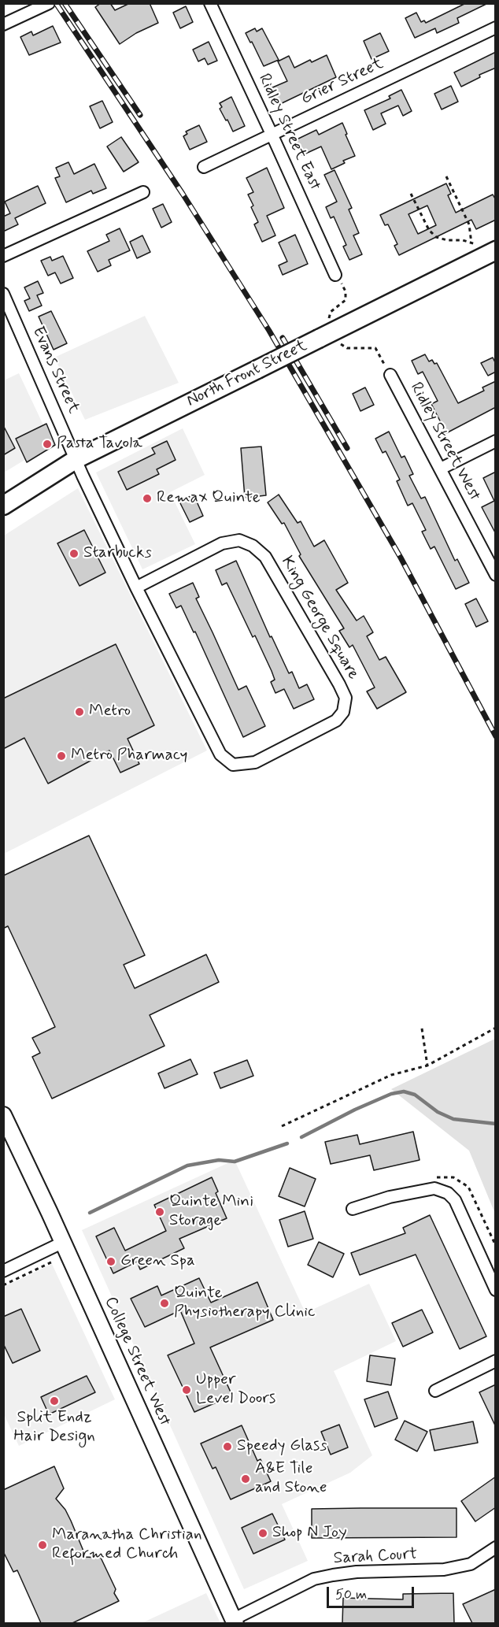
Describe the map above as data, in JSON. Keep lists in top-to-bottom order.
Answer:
{
  "streets": {
    "main road": ["North Front Street", "College Street West"],
    "street": [
      "Grier Street",
      "Ridley Street East",
      "Evans Street",
      "Ridley Street West",
      "King George Square",
      "Sarah Court"
    ]
  },
  "crossings": [
    ["Grier Street", "Ridley Street East"],
    ["Evans Street", "North Front Street"],
    ["Evans Street", "King George Square"],
    ["North Front Street", "King George Square"],
    ["College Street West", "Sarah Court"]
  ],
  "places": [
    "Pasta Tavola",
    "Remax Quinte",
    "Starbucks",
    "Metro",
    "Metro Pharmacy",
    "Quinte Mini Storage",
    "Green Spa",
    "Quinte Physiotherapy Clinic",
    "Upper Level Doors",
    "Split Endz Hair Design",
    "Speedy Glass",
    "A&E Tile and Stone",
    "Shop N Joy",
    "Maranatha Christian Reformed Church"
  ],
  "scale_bar": "50 m"
}
